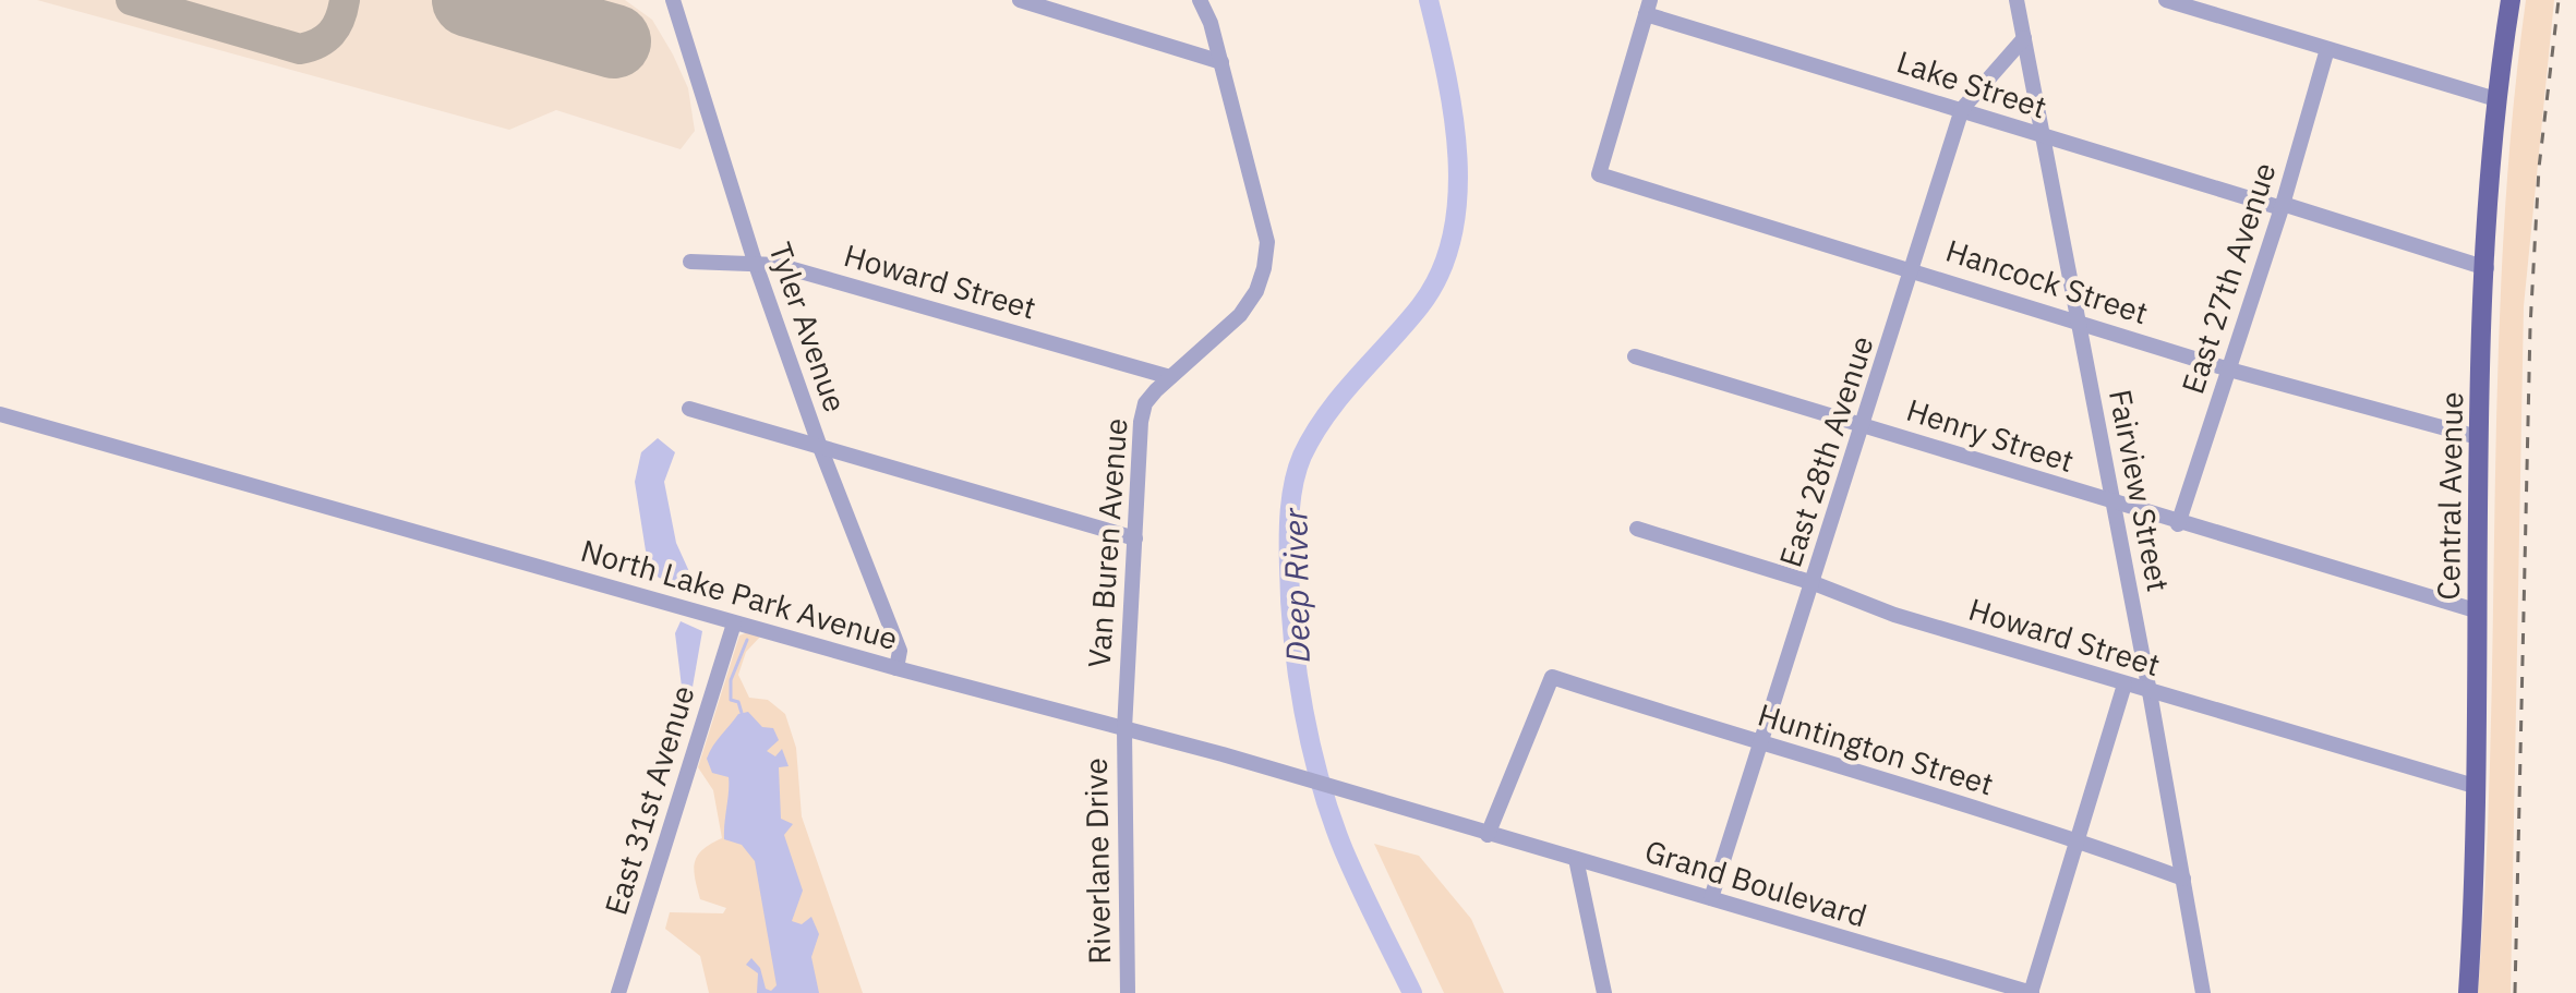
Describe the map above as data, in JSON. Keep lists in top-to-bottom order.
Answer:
{
  "streets": {
    "main road": ["Central Avenue"],
    "street": [
      "Lake Street",
      "East 27th Avenue",
      "Howard Street",
      "Hancock Street",
      "Tyler Avenue",
      "Henry Street",
      "East 28th Avenue",
      "Fairview Street",
      "Van Buren Avenue",
      "North Lake Park Avenue",
      "Huntington Street",
      "East 31st Avenue",
      "Riverlane Drive",
      "Grand Boulevard"
    ]
  },
  "crossings": [
    ["Lake Street", "East 27th Avenue"],
    ["Lake Street", "Hancock Street"],
    ["Lake Street", "East 28th Avenue"],
    ["Lake Street", "Fairview Street"],
    ["Lake Street", "Central Avenue"],
    ["East 27th Avenue", "Hancock Street"],
    ["East 27th Avenue", "Henry Street"],
    ["Howard Street", "Tyler Avenue"],
    ["Howard Street", "East 28th Avenue"],
    ["Howard Street", "Fairview Street"],
    ["Howard Street", "Central Avenue"],
    ["Howard Street", "Van Buren Avenue"],
    ["Hancock Street", "East 28th Avenue"],
    ["Hancock Street", "Fairview Street"],
    ["Hancock Street", "Central Avenue"],
    ["Tyler Avenue", "North Lake Park Avenue"],
    ["Henry Street", "East 28th Avenue"],
    ["Henry Street", "Fairview Street"],
    ["Henry Street", "Central Avenue"],
    ["East 28th Avenue", "Fairview Street"],
    ["East 28th Avenue", "Huntington Street"],
    ["East 28th Avenue", "Grand Boulevard"],
    ["Fairview Street", "Huntington Street"],
    ["Van Buren Avenue", "North Lake Park Avenue"],
    ["Van Buren Avenue", "Riverlane Drive"],
    ["North Lake Park Avenue", "East 31st Avenue"],
    ["North Lake Park Avenue", "Riverlane Drive"],
    ["North Lake Park Avenue", "Grand Boulevard"],
    ["Huntington Street", "Grand Boulevard"]
  ],
  "water": ["Deep River"]
}
